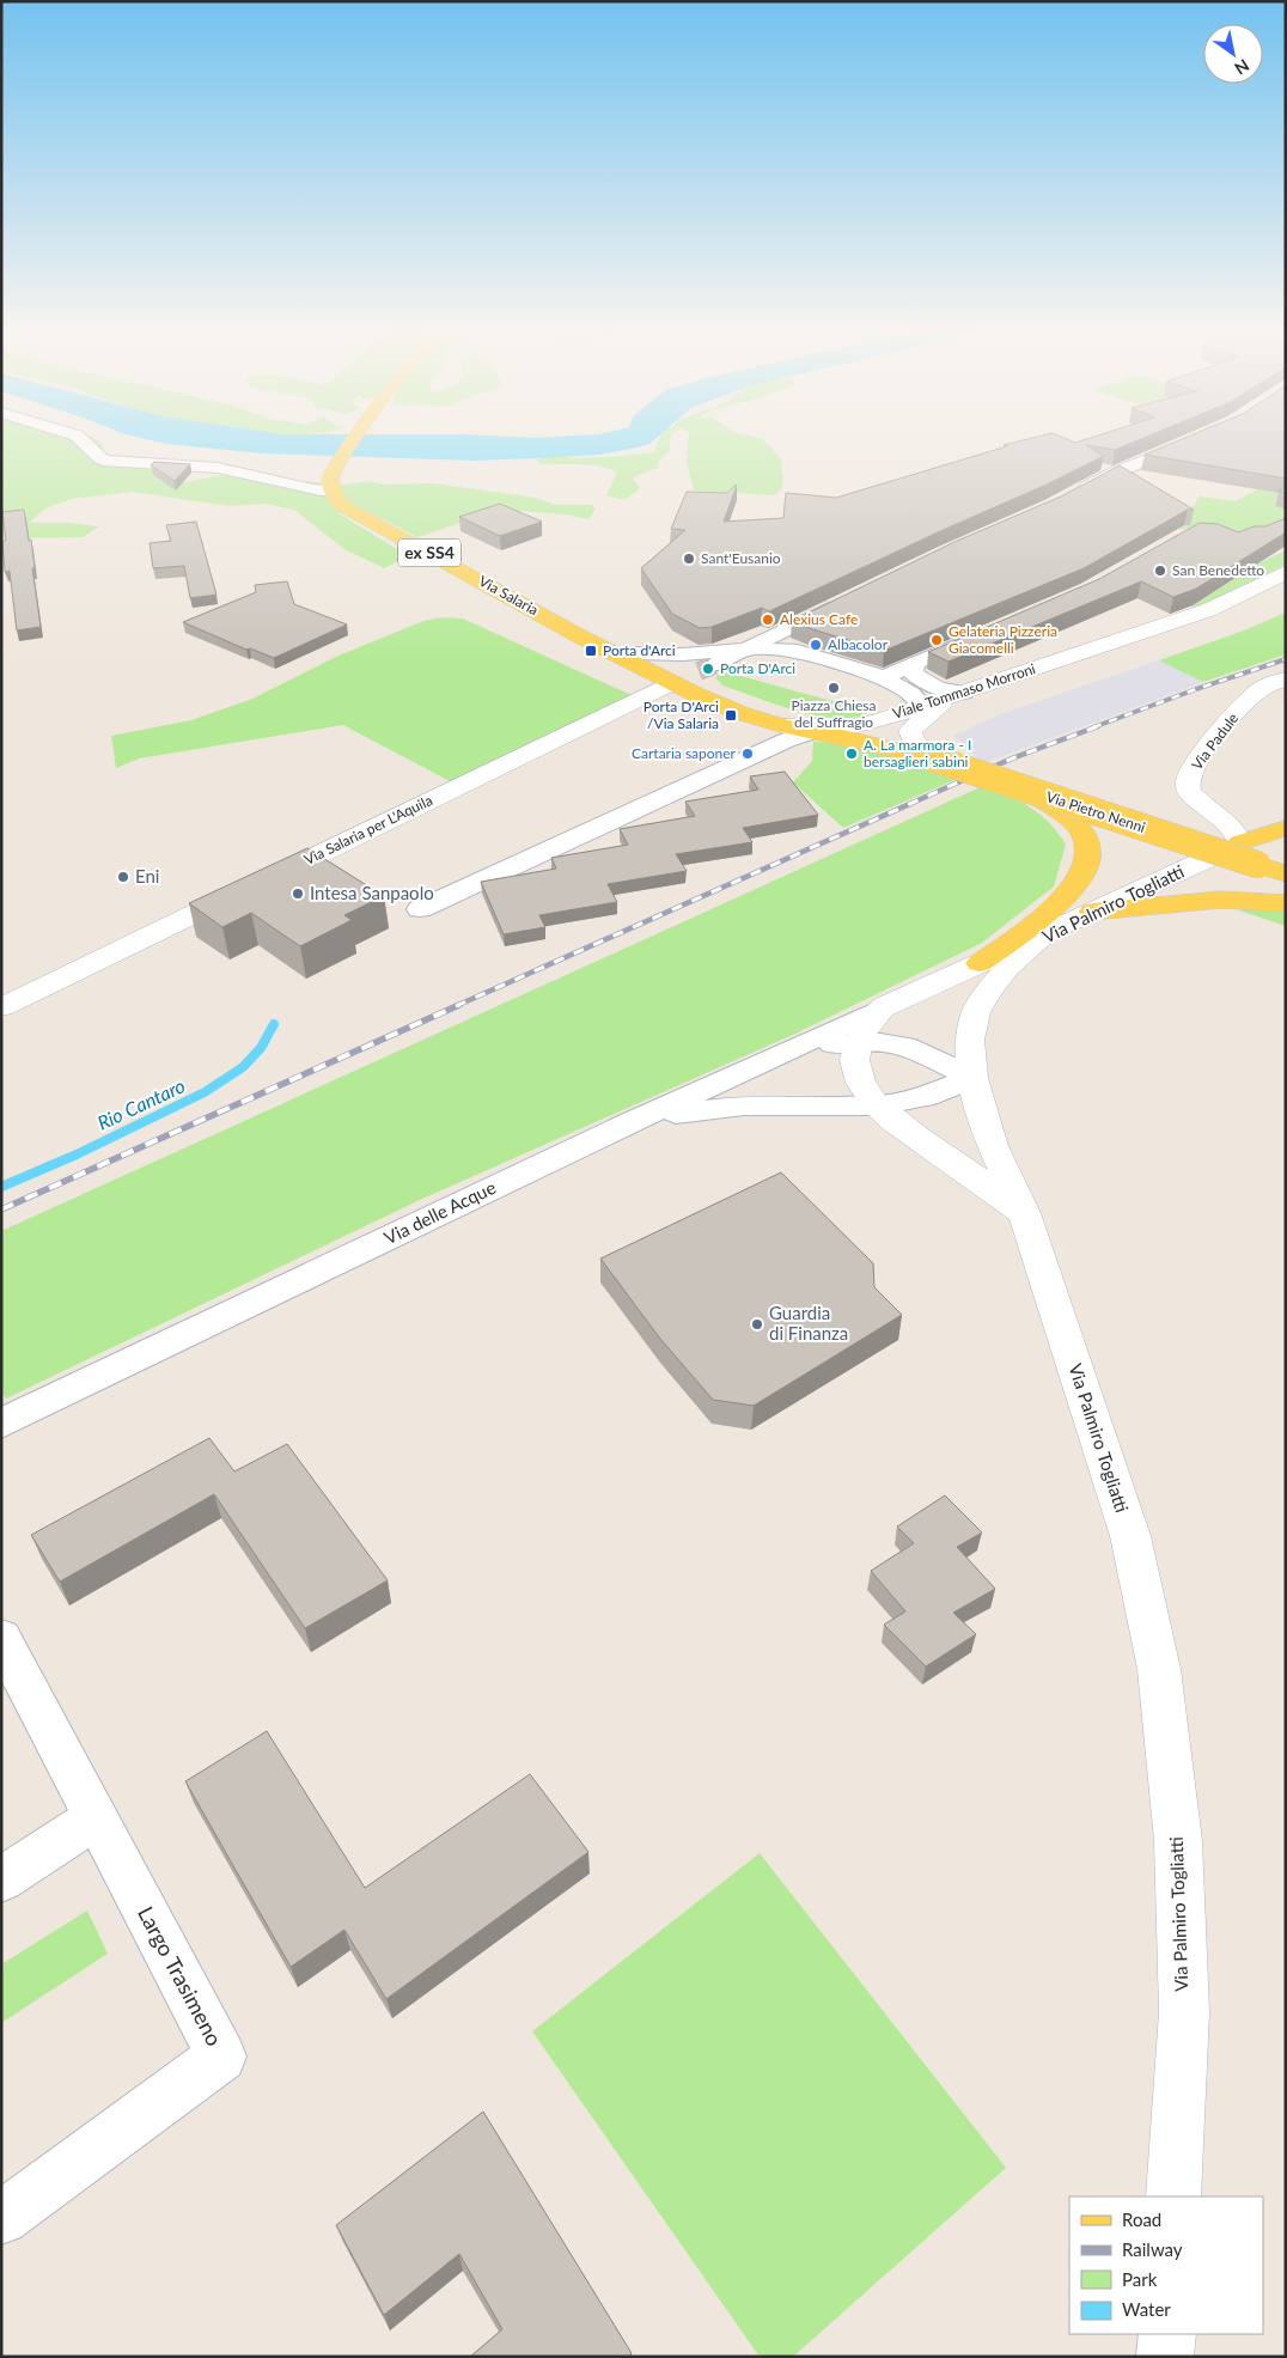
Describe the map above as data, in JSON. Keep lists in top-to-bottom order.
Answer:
{
  "streets": {
    "main road": ["ex SS4", "Via Salaria", "Via Pietro Nenni"],
    "street": [
      "Viale Tommaso Morroni",
      "Via Padule",
      "Via Salaria per L'Aquila",
      "Via Palmiro Togliatti",
      "Via delle Acque",
      "Largo Trasimeno"
    ]
  },
  "crossings": [
    ["Via Salaria", "Via Salaria per L'Aquila"],
    ["Via Padule", "Via Palmiro Togliatti"]
  ],
  "water": ["Rio Cantaro"],
  "places": {
    "other": [
      "Sant'Eusanio",
      "San Benedetto",
      "Alexius Cafe",
      "Gelateria Pizzeria Giacomelli",
      "Albacolor",
      "Porta D'Arci",
      "Piazza Chiesa del Suffragio",
      "Cartaria saponer",
      "A. La marmora - I bersaglieri sabini",
      "Eni",
      "Intesa Sanpaolo",
      "Guardia di Finanza"
    ],
    "transit": ["Porta d'Arci", "Porta D'Arci /Via Salaria"]
  },
  "legend": [
    "Road",
    "Railway",
    "Park",
    "Water"
  ],
  "north": "bottom right"
}
